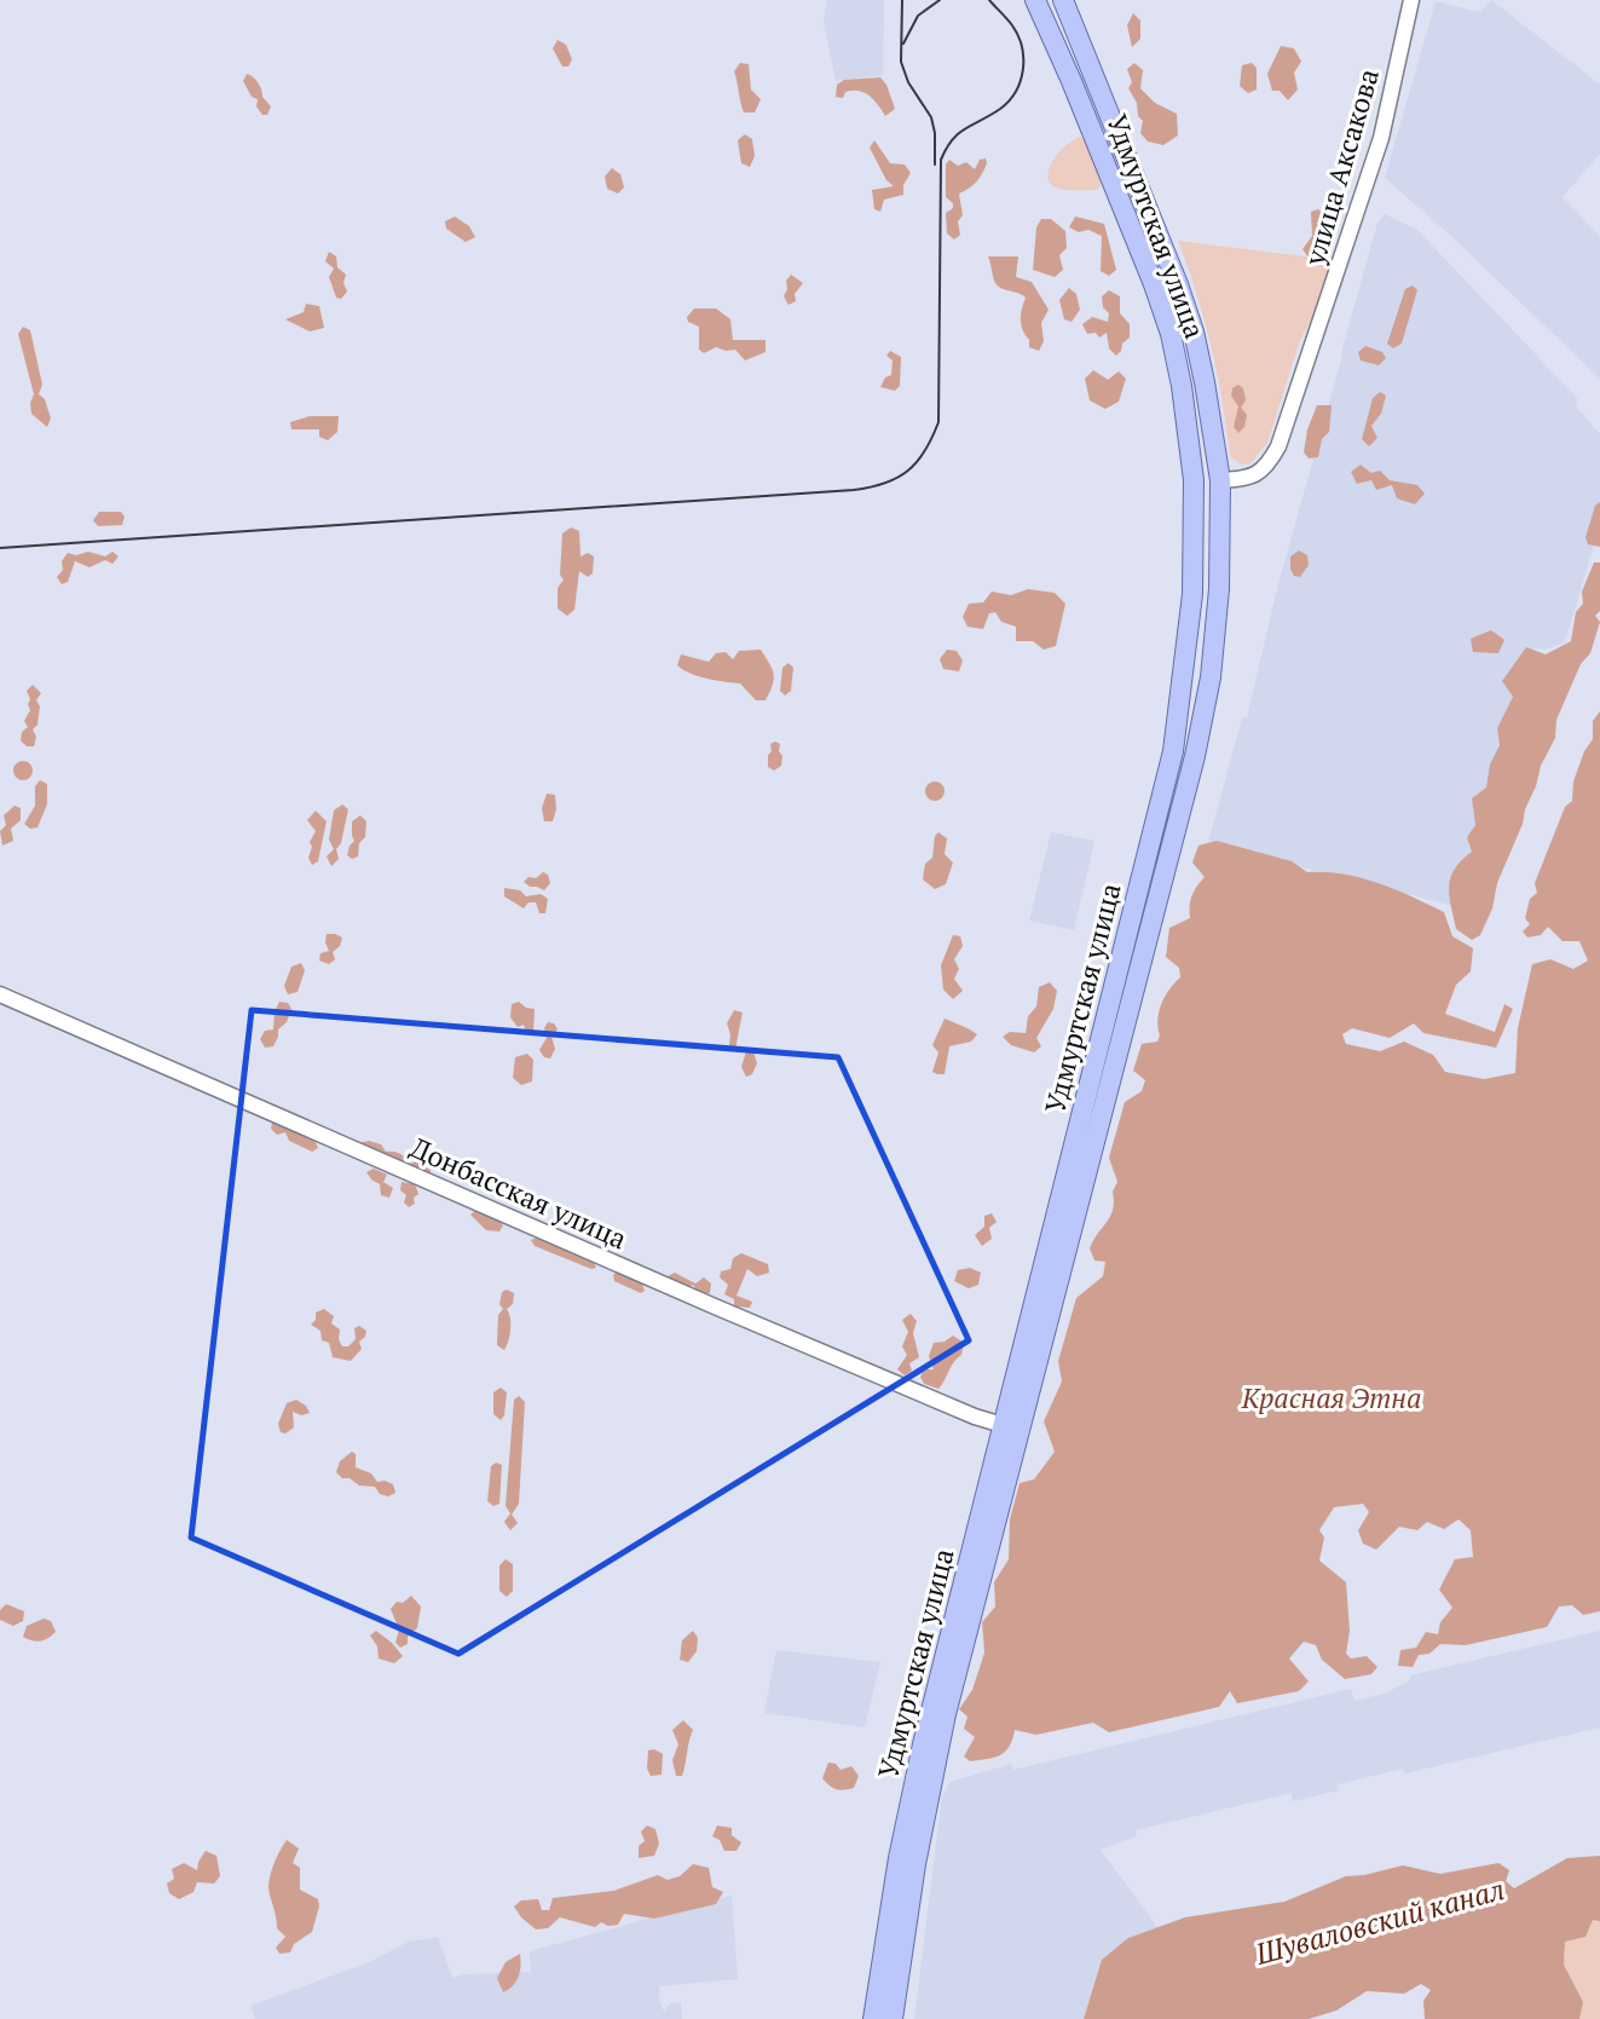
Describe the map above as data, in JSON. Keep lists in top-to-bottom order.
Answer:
{
  "streets": {
    "main road": ["Удмуртская улица"],
    "street": ["улица Аксакова", "Донбасская улица"]
  },
  "crossings": [
    ["улица Аксакова", "Удмуртская улица"],
    ["Удмуртская улица", "Донбасская улица"]
  ],
  "water": ["Шуваловский канал"],
  "parks": ["Красная Этна"]
}
